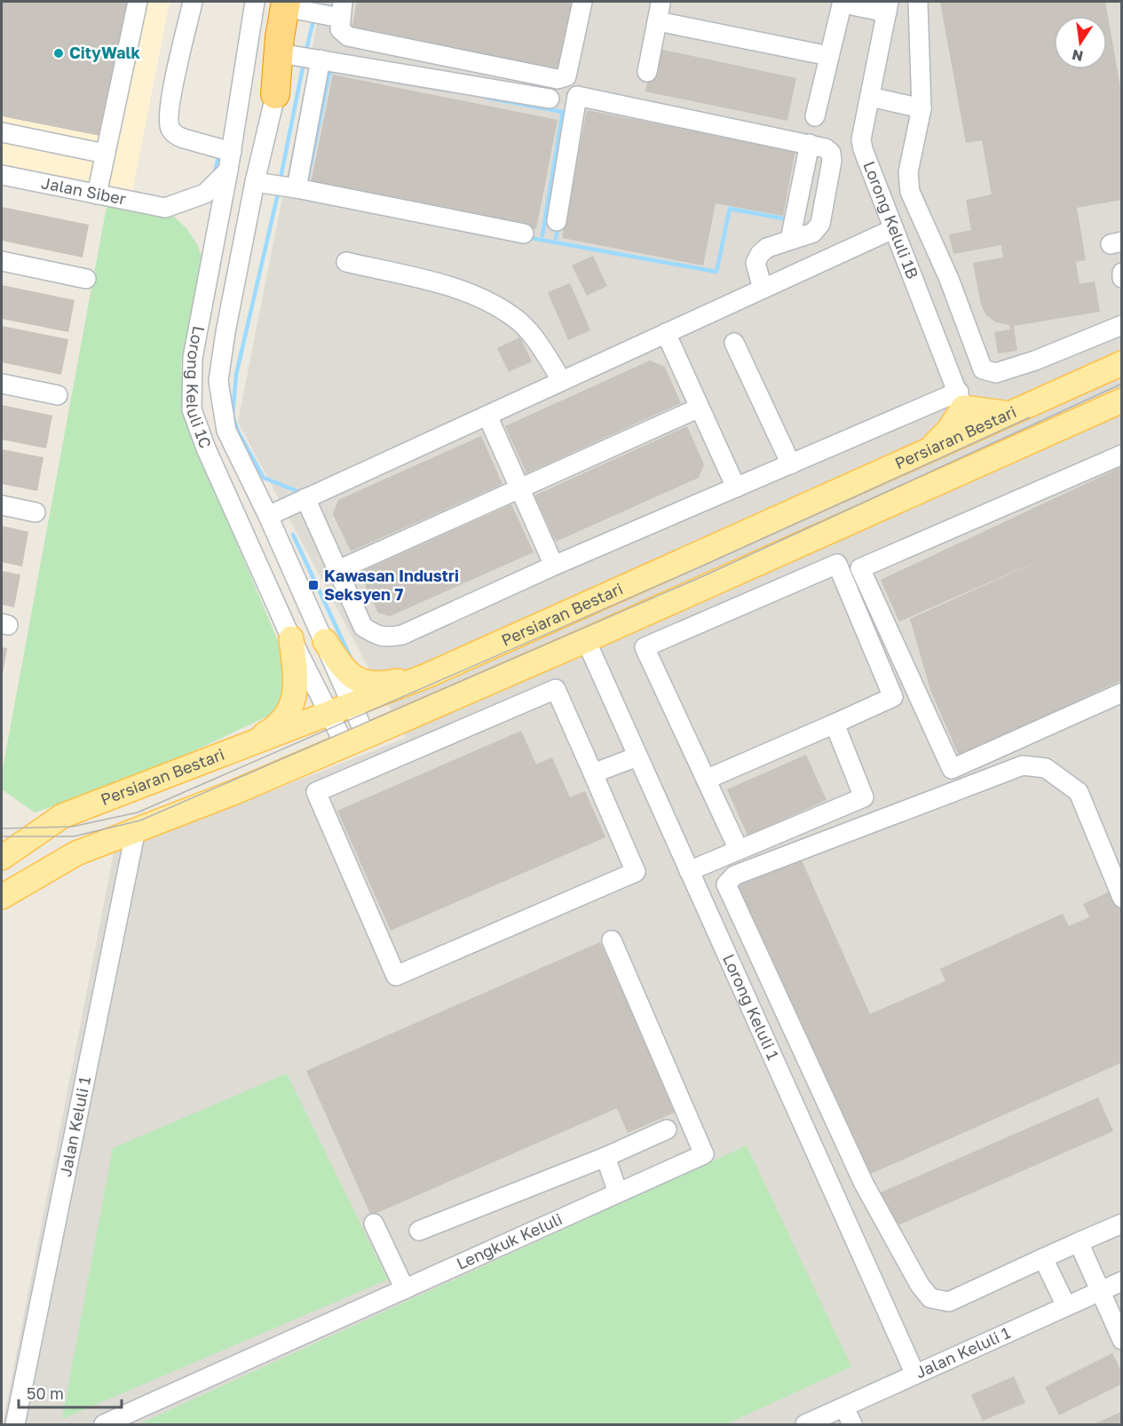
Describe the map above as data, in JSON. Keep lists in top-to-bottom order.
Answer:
{
  "streets": {
    "main road": ["Persiaran Bestari"],
    "street": [
      "Jalan Siber",
      "Lorong Keluli 1B",
      "Lorong Keluli 1C",
      "Lorong Keluli 1",
      "Jalan Keluli 1",
      "Lengkuk Keluli"
    ]
  },
  "crossings": [
    ["Jalan Siber", "Lorong Keluli 1C"],
    ["Lorong Keluli 1B", "Persiaran Bestari"],
    ["Lorong Keluli 1C", "Persiaran Bestari"],
    ["Persiaran Bestari", "Lorong Keluli 1"],
    ["Persiaran Bestari", "Jalan Keluli 1"],
    ["Lorong Keluli 1", "Jalan Keluli 1"]
  ],
  "places": {
    "other": ["CityWalk"],
    "transit": ["Kawasan Industri Seksyen 7"]
  },
  "scale_bar": "50 m",
  "north": "bottom"
}
